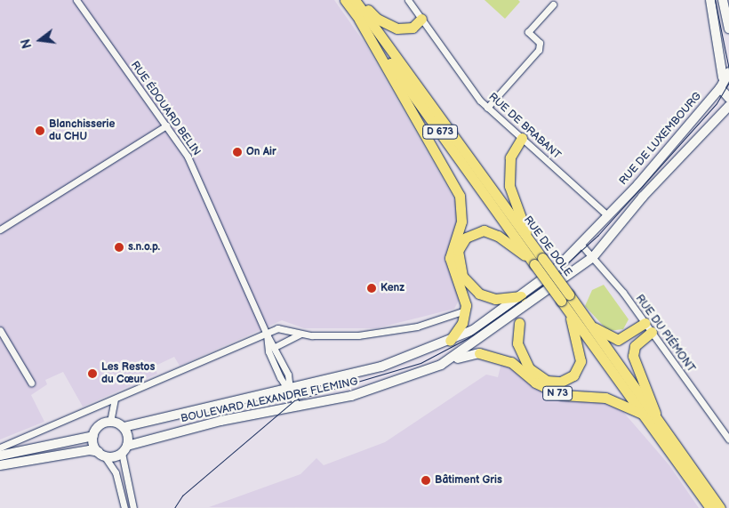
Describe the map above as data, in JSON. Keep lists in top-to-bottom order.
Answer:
{
  "streets": {
    "main road": ["D 673", "RUE DE DOLE", "N 73"],
    "street": [
      "RUE ÉDOUARD BELIN",
      "RUE DE BRABANT",
      "RUE DE LUXEMBOURG",
      "RUE DU PIÉMONT",
      "BOULEVARD ALEXANDRE FLEMING"
    ]
  },
  "crossings": [
    ["RUE ÉDOUARD BELIN", "BOULEVARD ALEXANDRE FLEMING"],
    ["RUE DE BRABANT", "RUE DE LUXEMBOURG"],
    ["RUE DE LUXEMBOURG", "RUE DU PIÉMONT"],
    ["RUE DE LUXEMBOURG", "BOULEVARD ALEXANDRE FLEMING"],
    ["RUE DE DOLE", "N 73"],
    ["RUE DU PIÉMONT", "BOULEVARD ALEXANDRE FLEMING"],
    ["N 73", "BOULEVARD ALEXANDRE FLEMING"]
  ],
  "places": [
    "Blanchisserie du CHU",
    "On Air",
    "s.n.o.p.",
    "Kenz",
    "Les Restos du Cœur",
    "Bâtiment Gris"
  ],
  "north": "left"
}
